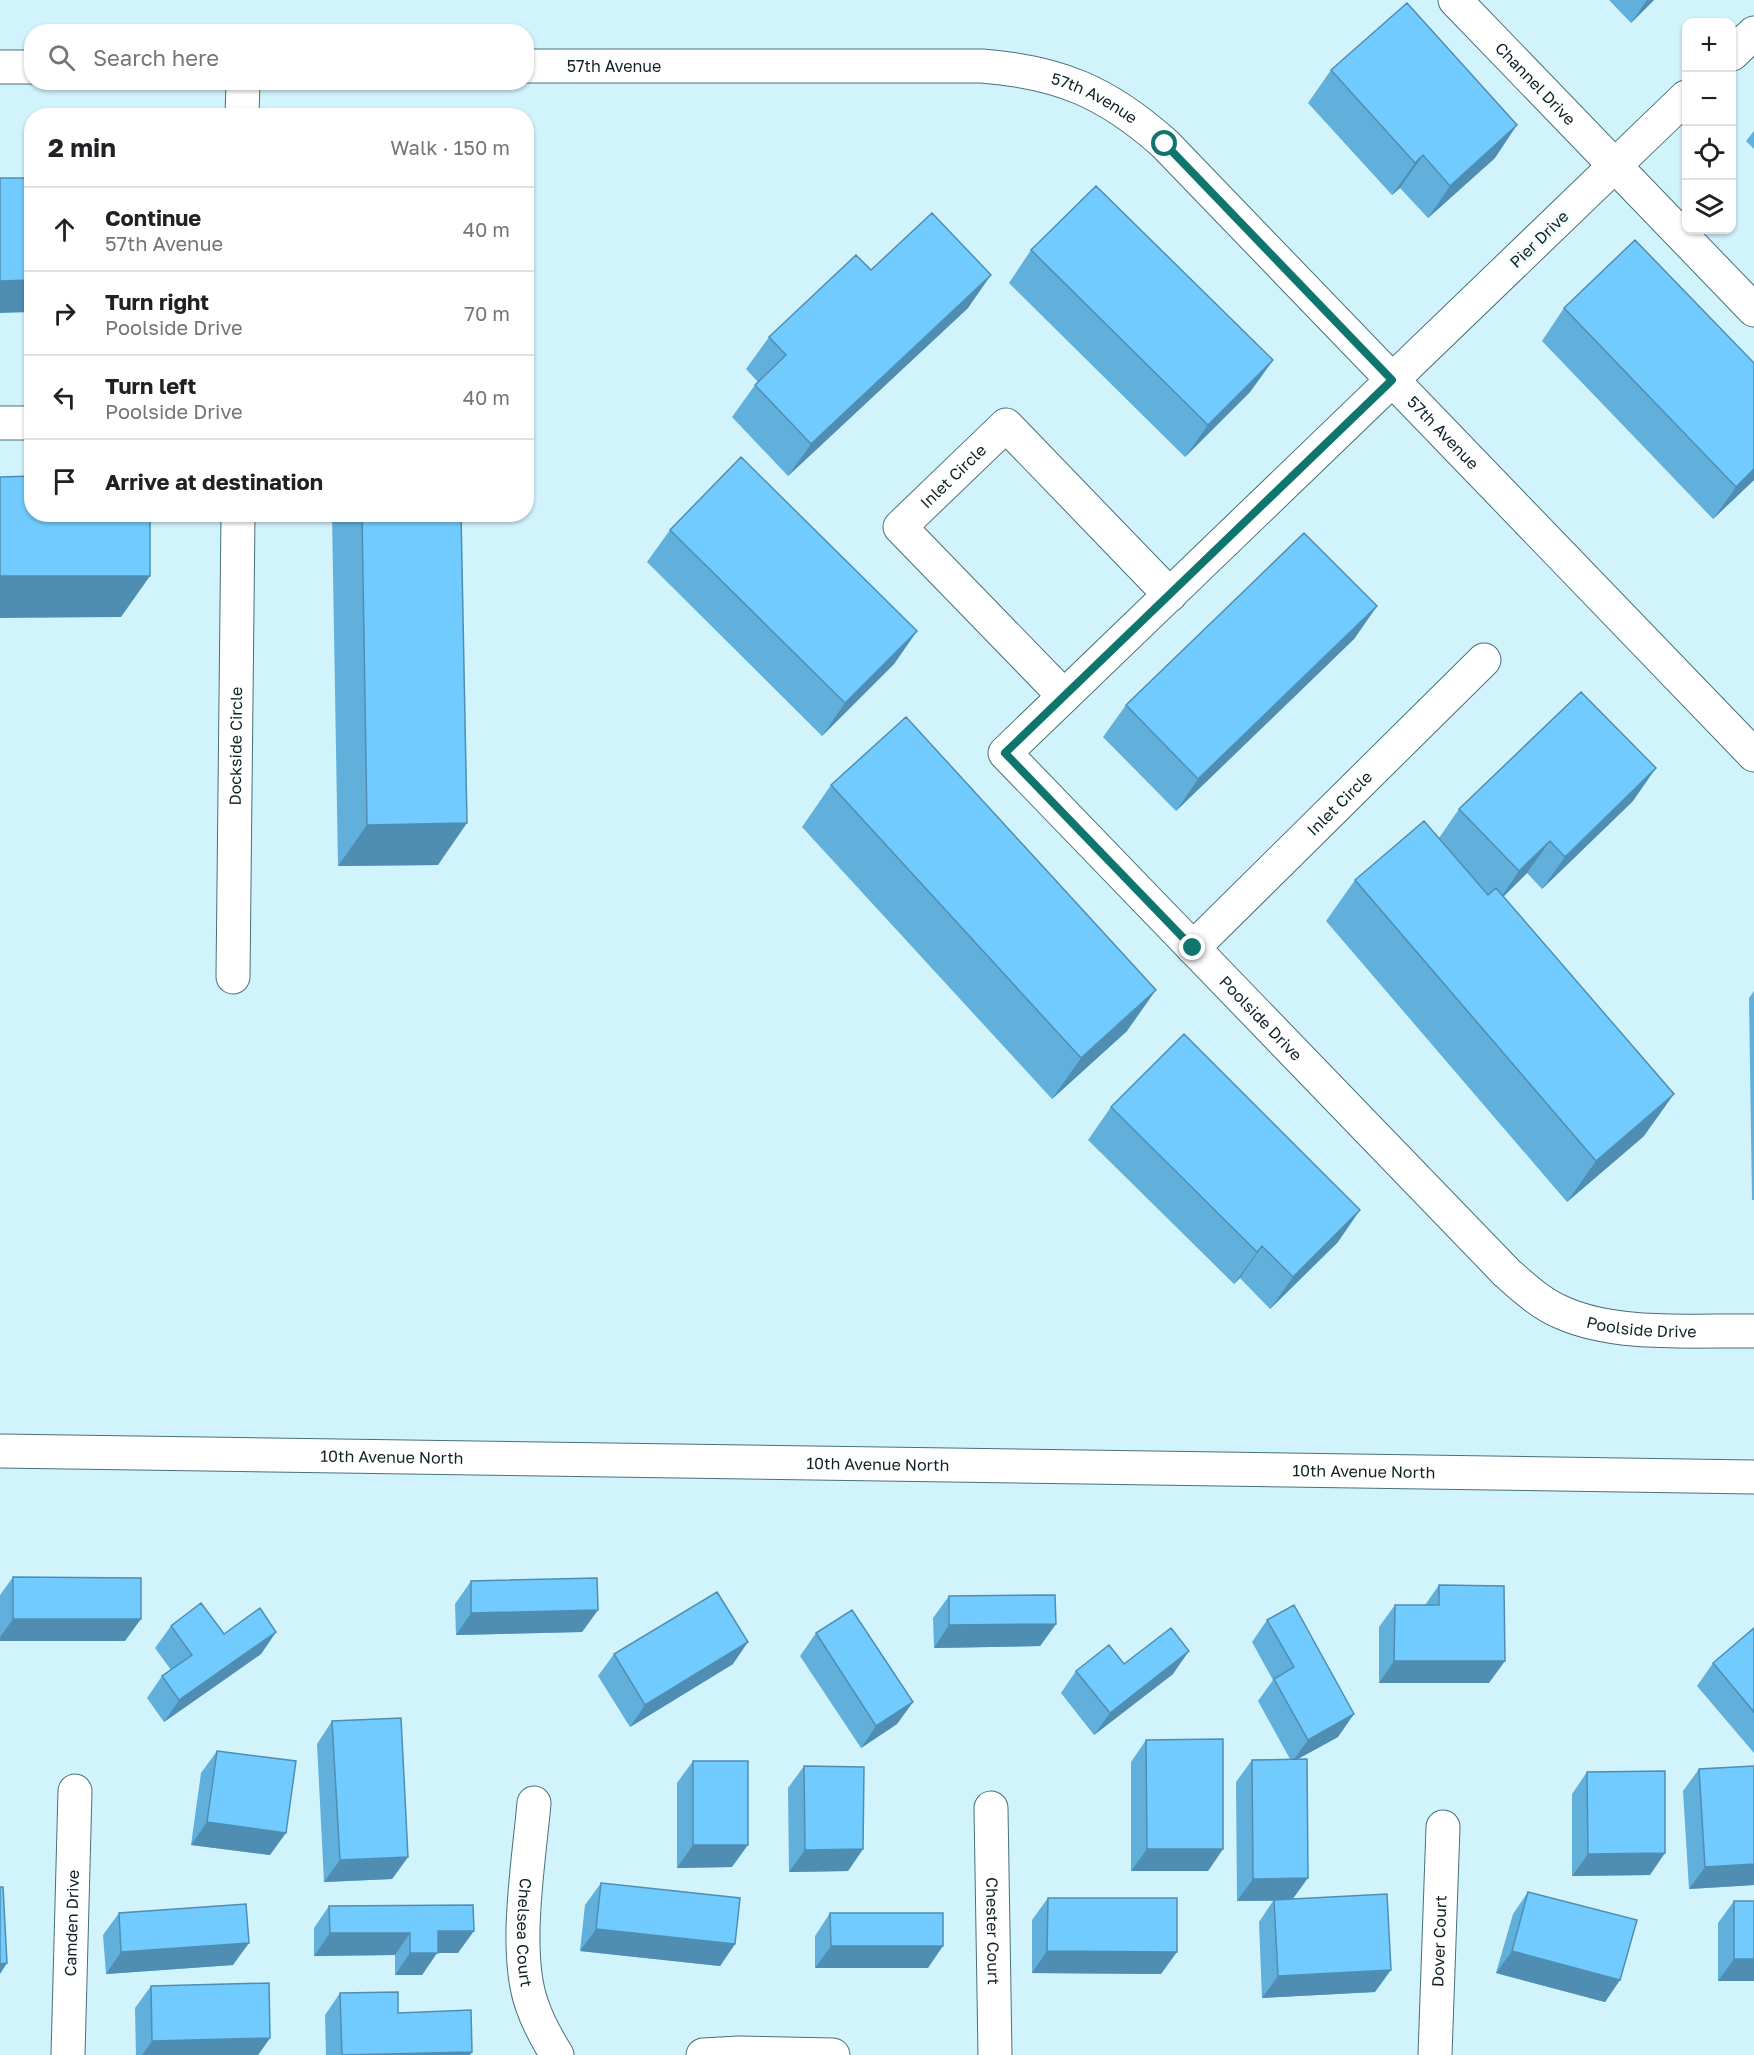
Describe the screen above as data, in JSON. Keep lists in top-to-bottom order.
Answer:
{
  "streets": {
    "street": [
      "57th Avenue",
      "Channel Drive",
      "Pier Drive",
      "Inlet Circle",
      "Dockside Circle",
      "Poolside Drive",
      "10th Avenue North",
      "Camden Drive",
      "Chelsea Court",
      "Chester Court",
      "Dover Court"
    ]
  },
  "crossings": [
    ["57th Avenue", "Pier Drive"],
    ["57th Avenue", "Poolside Drive"],
    ["Channel Drive", "Pier Drive"],
    ["Pier Drive", "Poolside Drive"],
    ["Inlet Circle", "Poolside Drive"]
  ],
  "page": {
    "map_buttons": ["+", "−"],
    "search": "Search here",
    "heading": ["2 min", "Walk · 150 m"],
    "list": [
      ["Continue", "57th Avenue", "40 m"],
      ["Turn right", "Poolside Drive", "70 m"],
      ["Turn left", "Poolside Drive", "40 m"],
      "Arrive at destination"
    ]
  }
}
